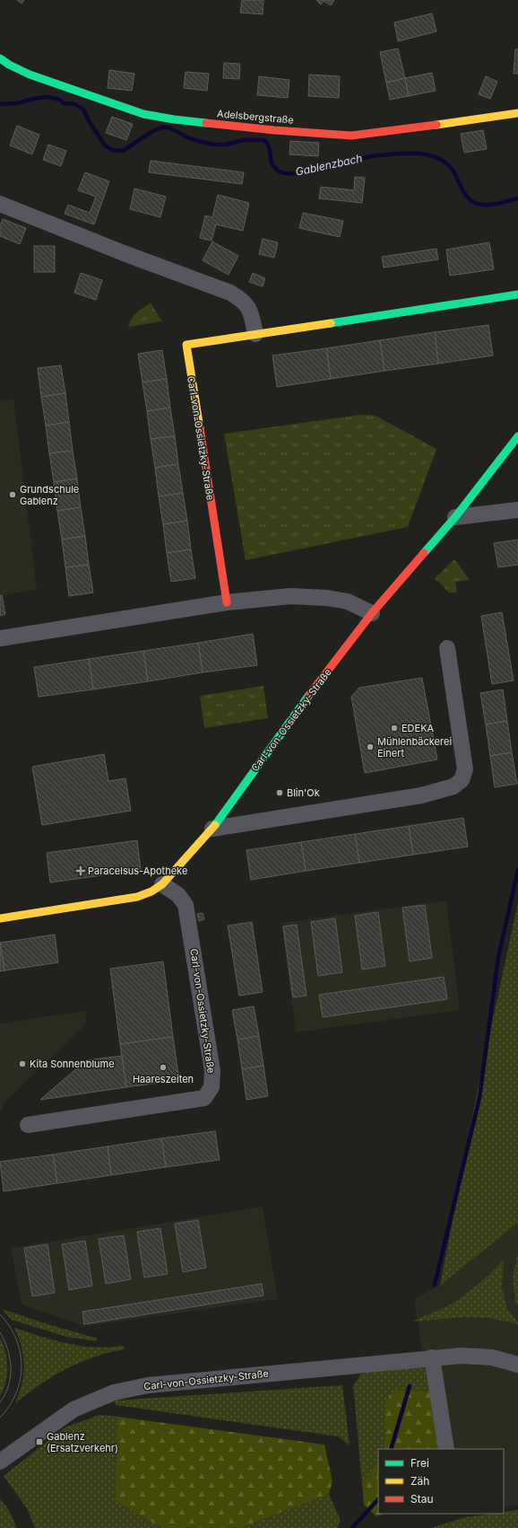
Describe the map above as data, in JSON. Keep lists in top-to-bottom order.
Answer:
{
  "streets": {
    "street": ["Adelsbergstraße", "Carl-von-Ossietzky-Straße"]
  },
  "water": ["Gablenzbach"],
  "places": {
    "other": [
      "Grundschule Gablenz",
      "EDEKA",
      "Mühlenbäckerei Einert",
      "Blin'Ok",
      "Kita Sonnenblume",
      "Haareszeiten"
    ],
    "health": ["Paracelsus-Apotheke"],
    "transit": ["Gablenz (Ersatzverkehr)"]
  },
  "legend": ["Frei", "Zäh", "Stau"]
}
